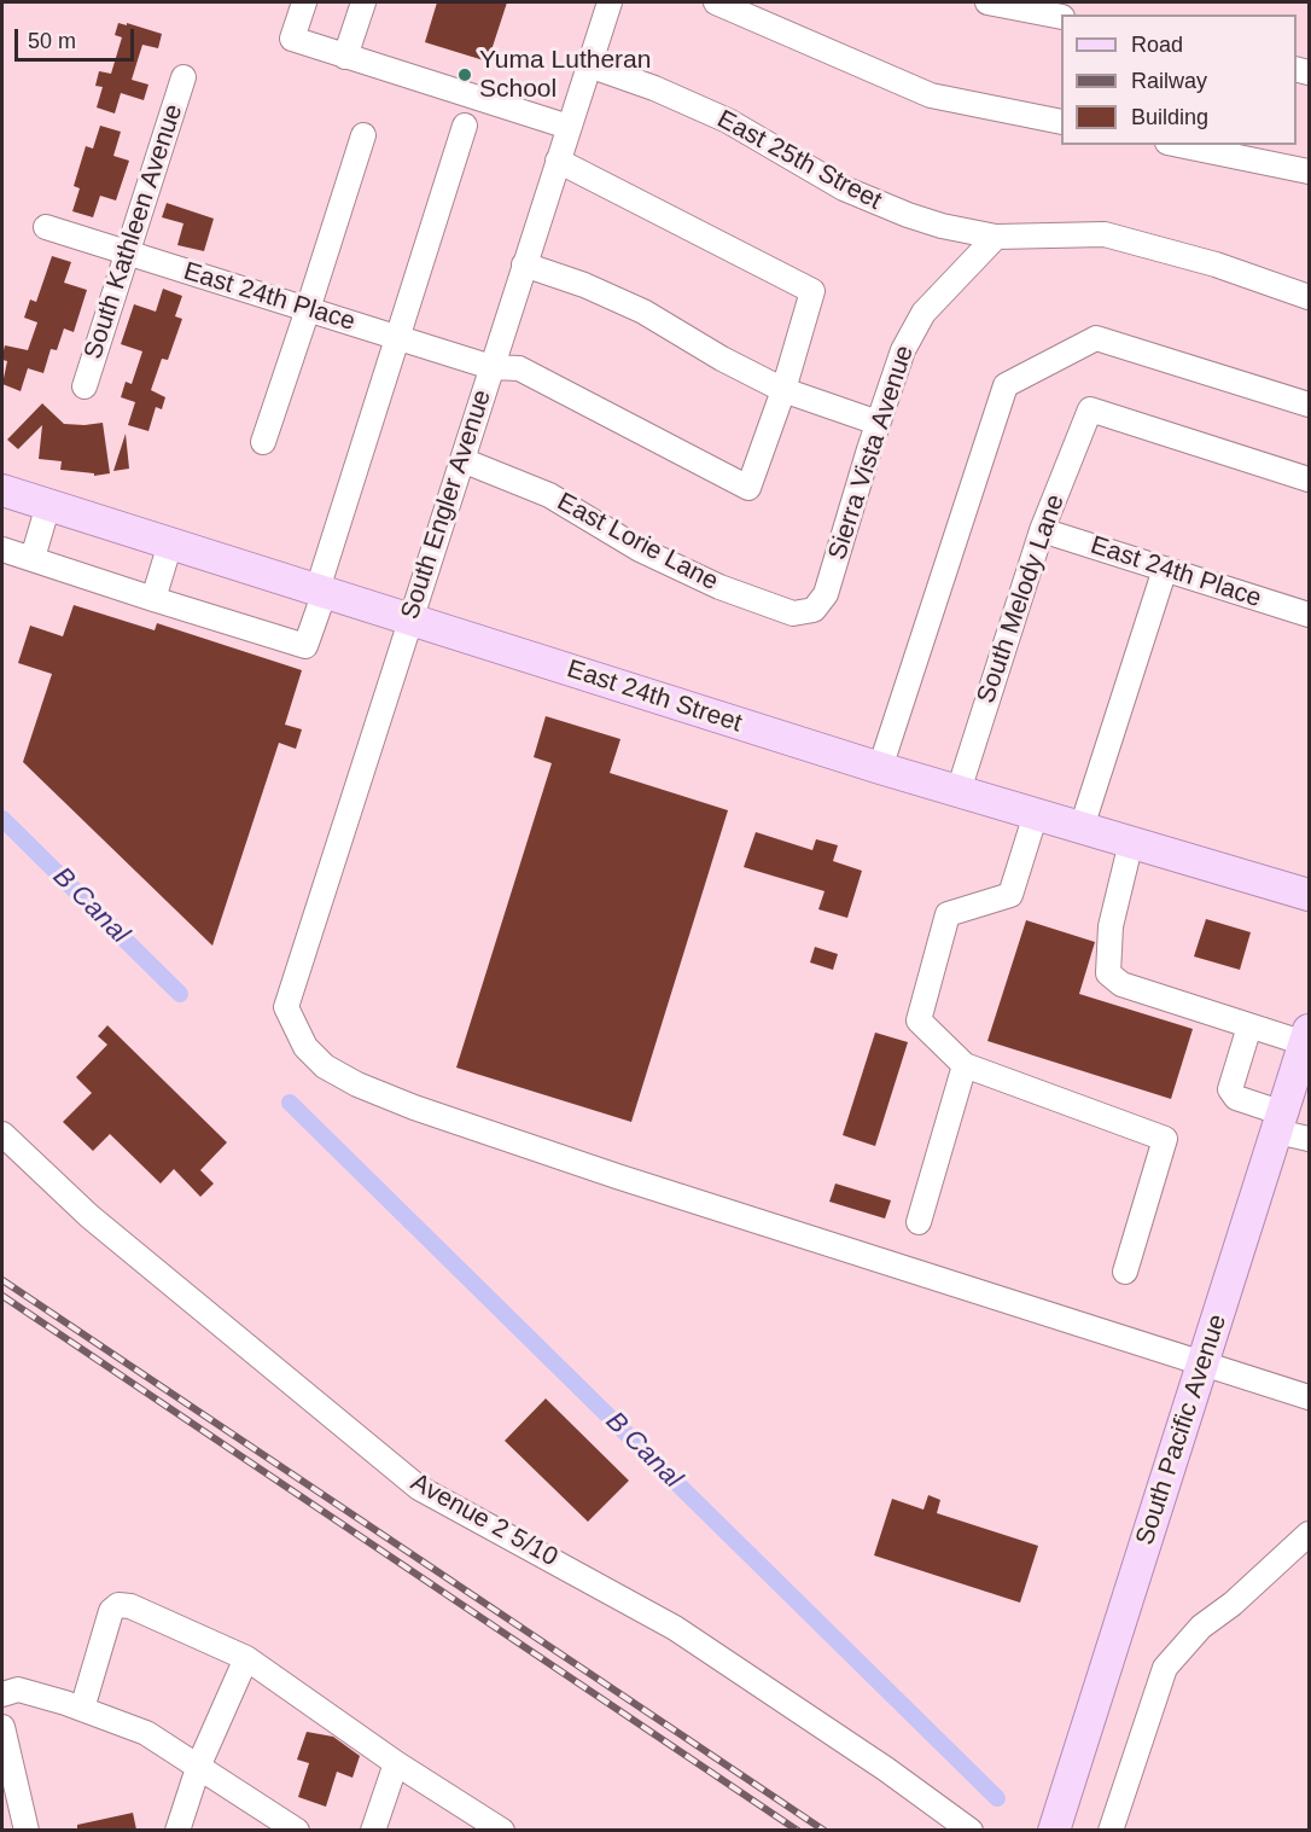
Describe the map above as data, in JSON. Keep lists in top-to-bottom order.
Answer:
{
  "streets": {
    "main road": ["East 24th Street", "South Pacific Avenue"],
    "street": [
      "East 25th Street",
      "South Kathleen Avenue",
      "East 24th Place",
      "Sierra Vista Avenue",
      "South Engler Avenue",
      "East Lorie Lane",
      "South Melody Lane",
      "Avenue 2 5/10"
    ]
  },
  "crossings": [
    ["East 25th Street", "Sierra Vista Avenue"],
    ["East 25th Street", "South Engler Avenue"],
    ["South Kathleen Avenue", "East 24th Place"],
    ["East 24th Place", "South Engler Avenue"],
    ["East 24th Place", "South Melody Lane"],
    ["Sierra Vista Avenue", "East Lorie Lane"],
    ["South Engler Avenue", "East Lorie Lane"],
    ["South Engler Avenue", "East 24th Street"],
    ["South Engler Avenue", "South Pacific Avenue"],
    ["South Melody Lane", "East 24th Street"]
  ],
  "water": ["B Canal"],
  "places": ["Yuma Lutheran School"],
  "legend": ["Road", "Railway", "Building"],
  "scale_bar": "50 m"
}
